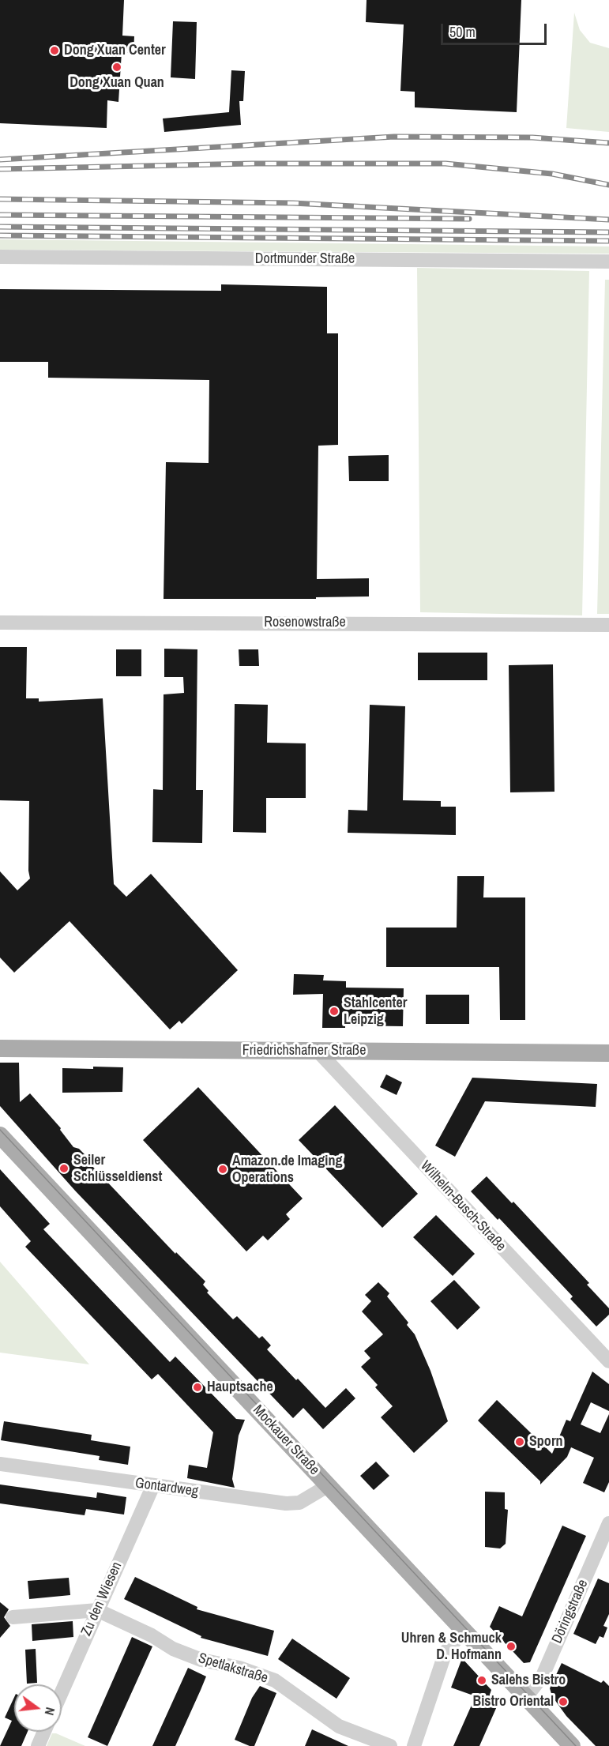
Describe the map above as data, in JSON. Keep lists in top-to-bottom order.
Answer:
{
  "streets": {
    "main road": ["Friedrichshafner Straße", "Mockauer Straße"],
    "street": [
      "Dortmunder Straße",
      "Rosenowstraße",
      "Wilhelm-Busch-Straße",
      "Gontardweg",
      "Zu den Wiesen",
      "Döringstraße",
      "Spetlakstraße"
    ]
  },
  "crossings": [
    ["Friedrichshafner Straße", "Wilhelm-Busch-Straße"],
    ["Mockauer Straße", "Gontardweg"],
    ["Mockauer Straße", "Döringstraße"],
    ["Gontardweg", "Zu den Wiesen"],
    ["Zu den Wiesen", "Spetlakstraße"]
  ],
  "places": [
    "Dong Xuan Center",
    "Dong Xuan Quan",
    "Stahlcenter Leipzig",
    "Seiler Schlüsseldienst",
    "Amazon.de Imaging Operations",
    "Hauptsache",
    "Sporn",
    "Uhren & Schmuck D. Hofmann",
    "Salehs Bistro",
    "Bistro Oriental"
  ],
  "scale_bar": "50 m",
  "north": "right"
}
